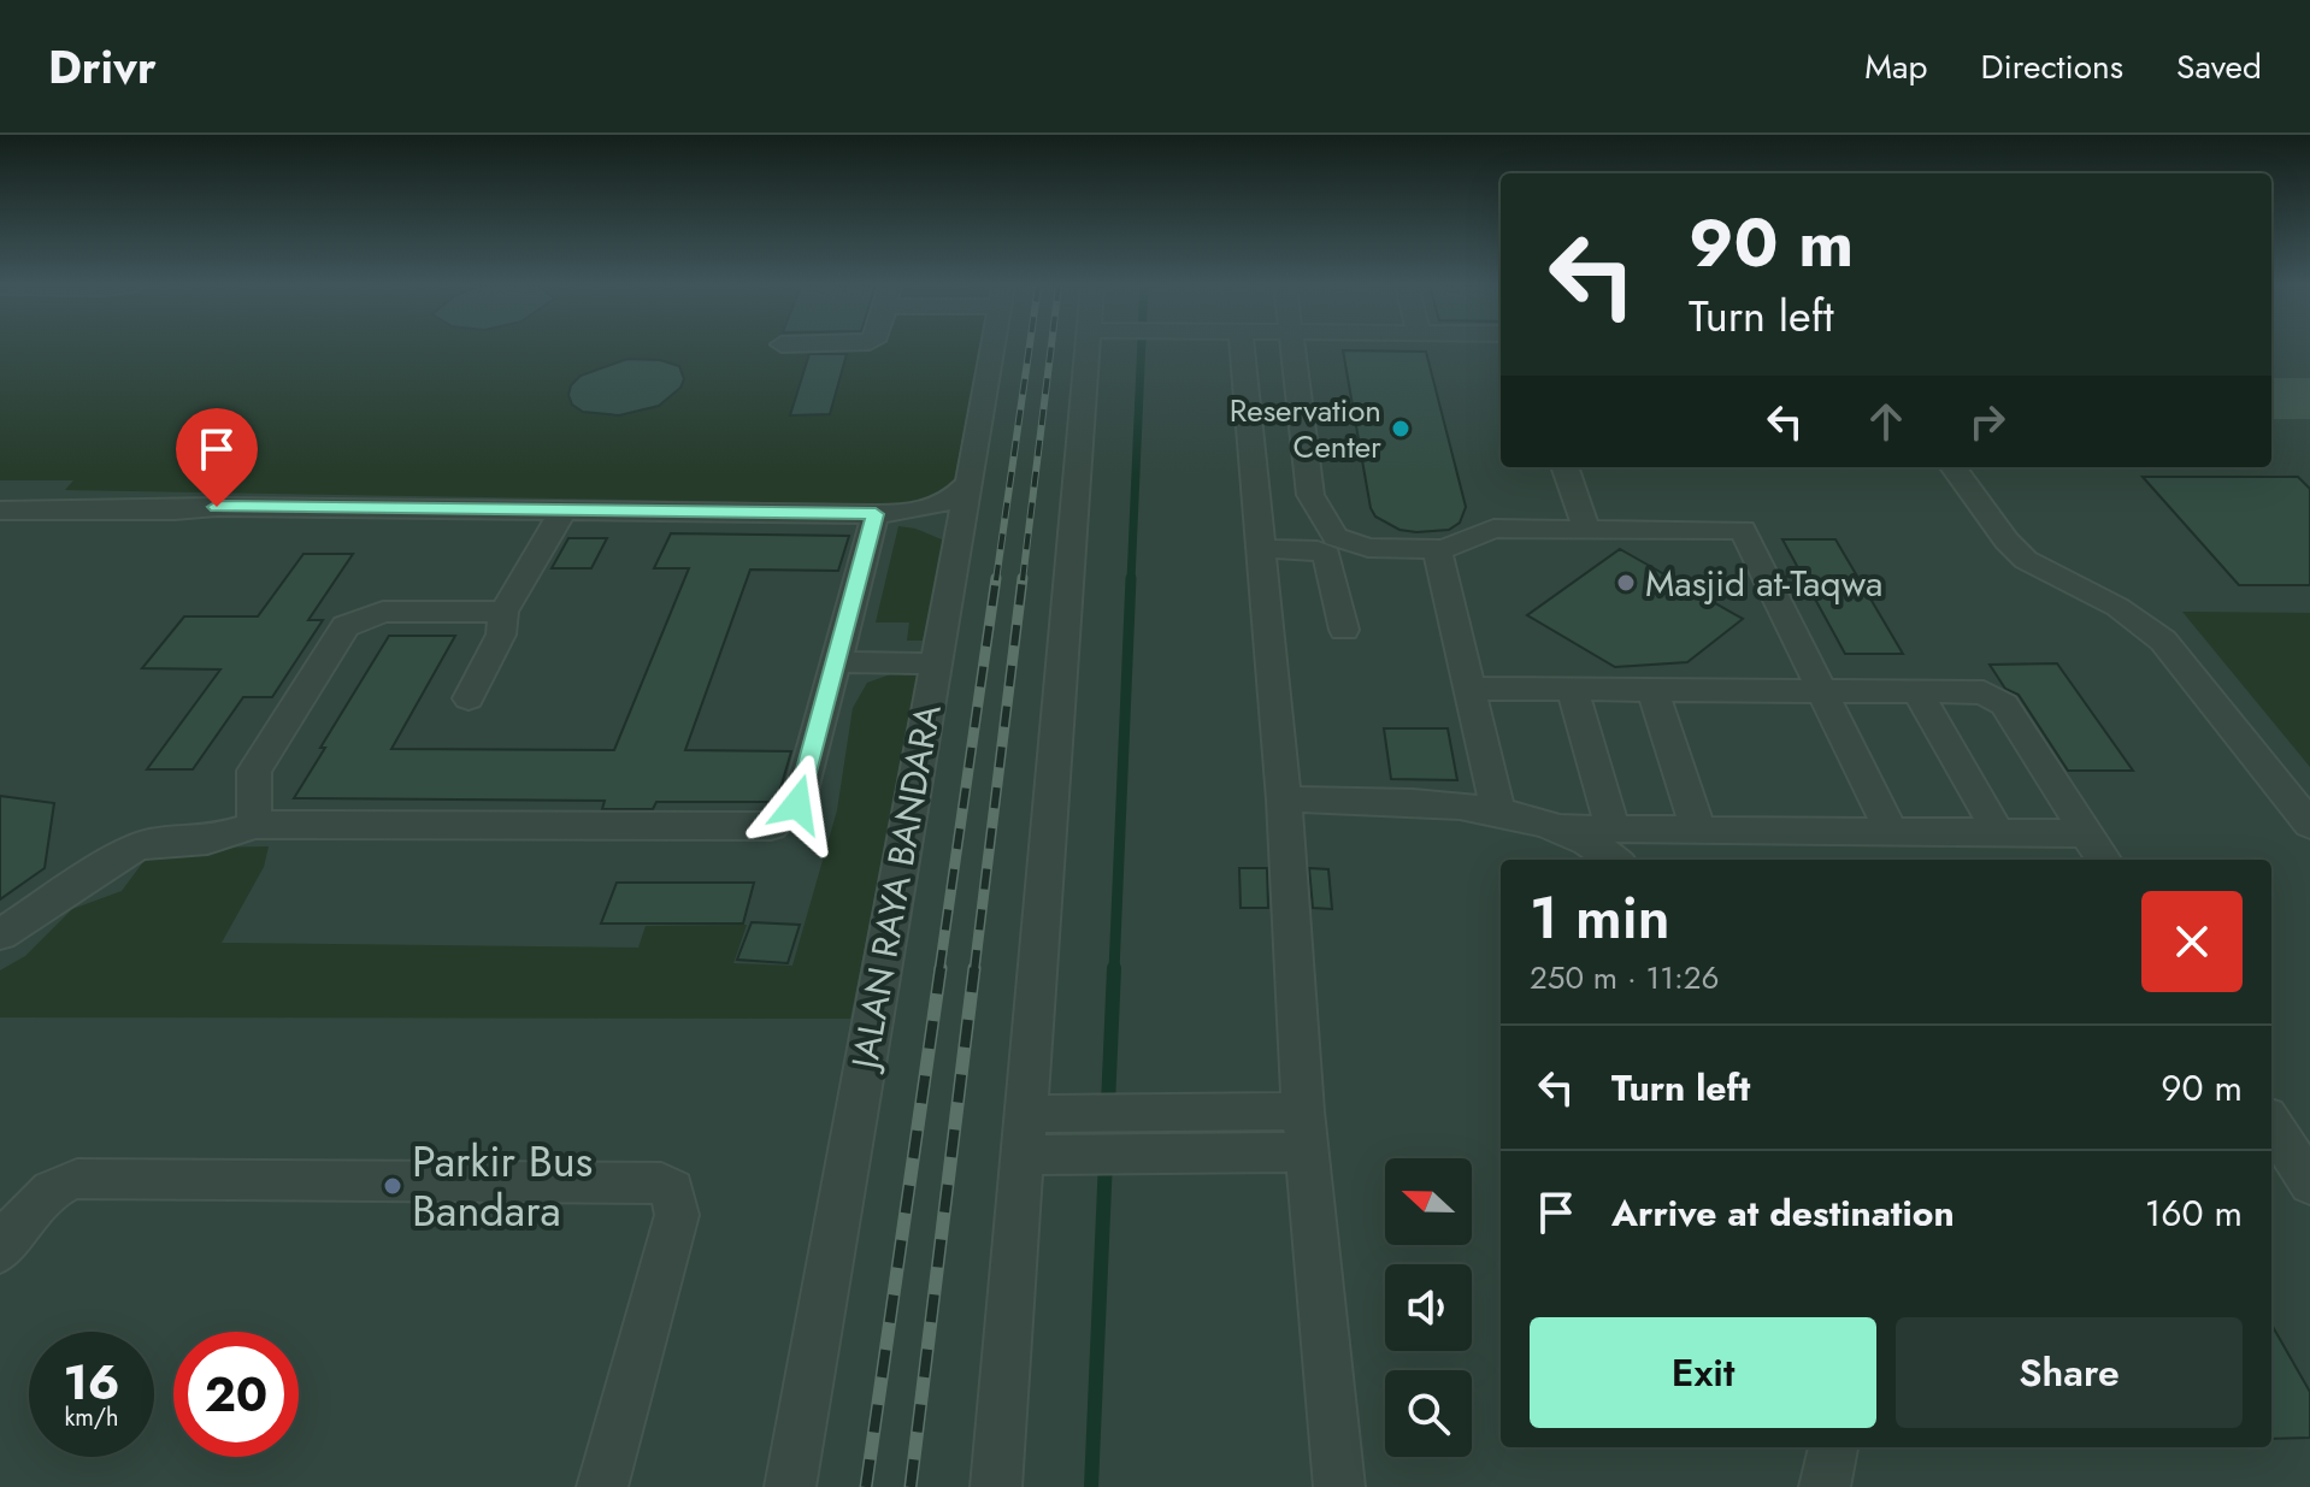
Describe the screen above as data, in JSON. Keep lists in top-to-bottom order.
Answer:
{
  "streets": {
    "street": ["JALAN RAYA BANDARA"]
  },
  "places": ["Reservation Center", "Masjid at-Taqwa", "Parkir Bus Bandara"],
  "north": "left",
  "page": {
    "header": "Drivr",
    "nav": ["Map", "Directions", "Saved"],
    "turn": ["90 m", "Turn left"],
    "heading": ["1 min", "250 m · 11:26"],
    "list": [
      {
        "name": "Turn left",
        "value": "90 m"
      },
      {
        "name": "Arrive at destination",
        "value": "160 m"
      }
    ],
    "buttons": ["Exit", "Share"],
    "speed": "16 km/h",
    "limit": "20"
  }
}
